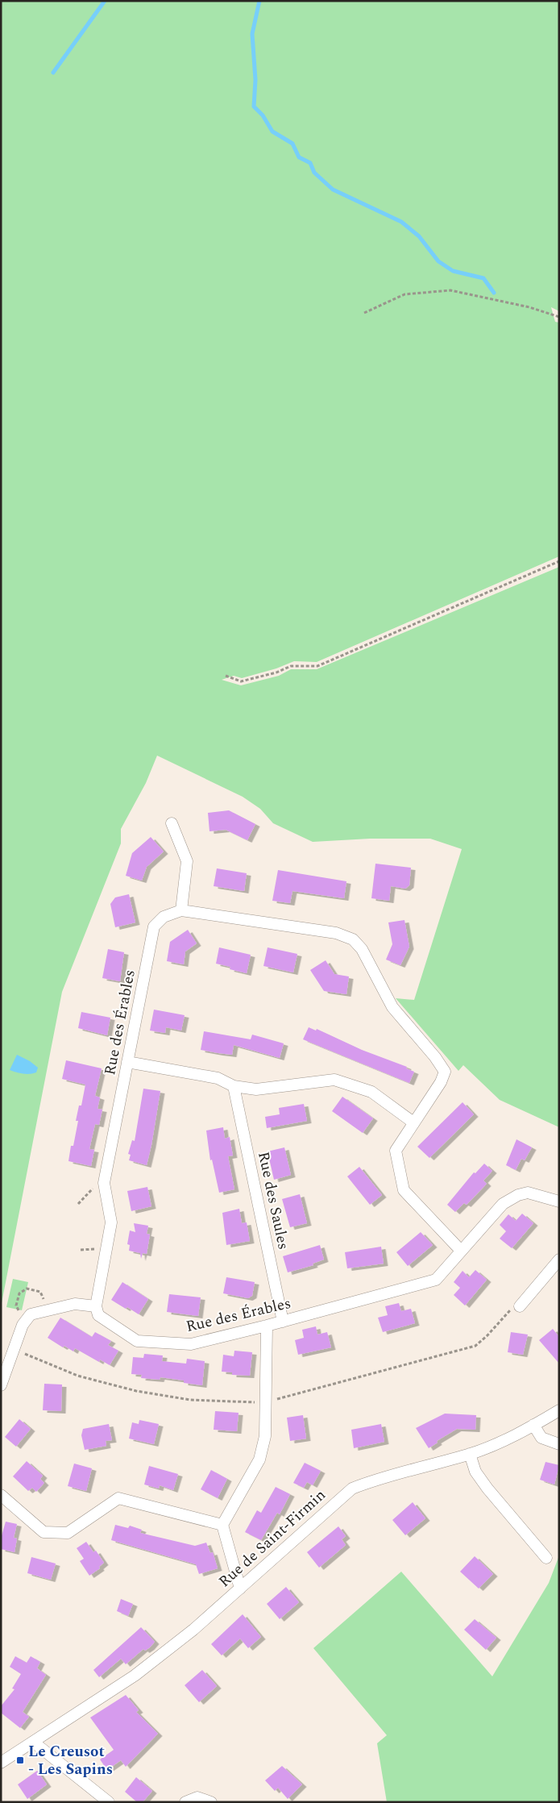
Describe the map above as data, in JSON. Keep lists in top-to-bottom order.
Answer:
{
  "streets": {
    "street": ["Rue des Érables", "Rue des Saules", "Rue de Saint-Firmin"]
  },
  "crossings": [
    ["Rue des Érables", "Rue des Saules"]
  ],
  "places": {
    "transit": ["Le Creusot - Les Sapins"]
  }
}
